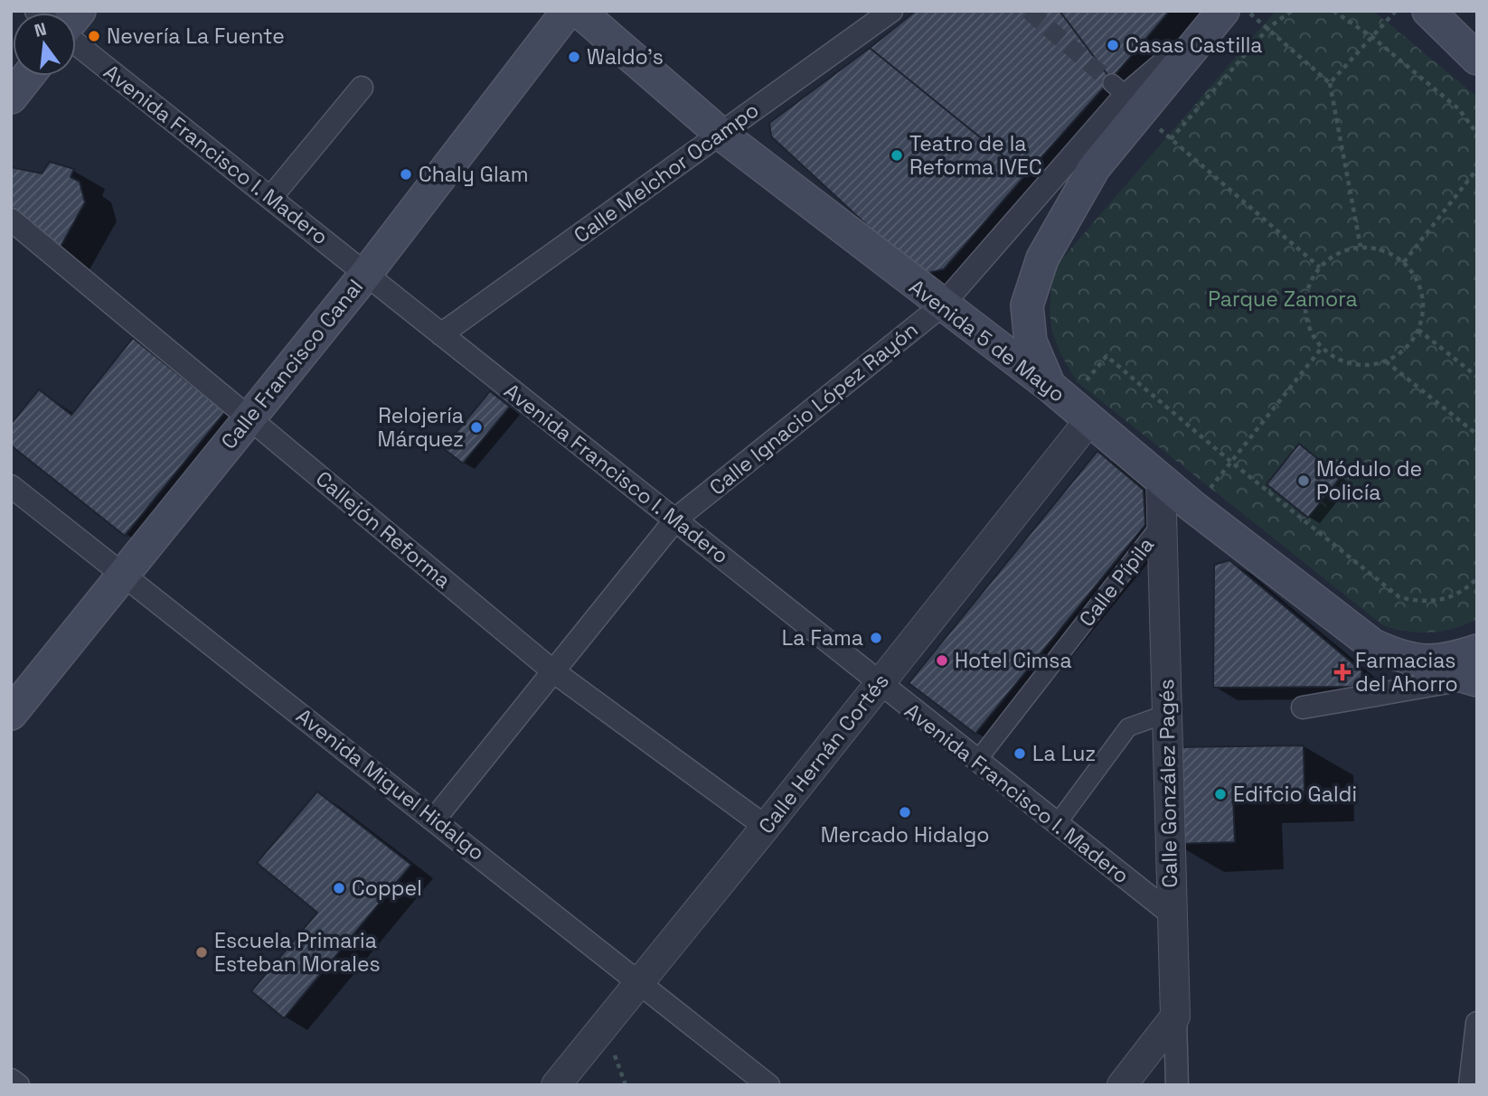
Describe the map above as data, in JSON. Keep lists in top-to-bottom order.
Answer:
{
  "streets": {
    "main road": ["Avenida 5 de Mayo", "Calle Francisco Canal", "Calle Ignacio López Rayón"],
    "street": [
      "Avenida Francisco I. Madero",
      "Calle Melchor Ocampo",
      "Callejón Reforma",
      "Calle Pípila",
      "Calle Hernán Cortés",
      "Calle González Pagés",
      "Avenida Miguel Hidalgo"
    ]
  },
  "crossings": [
    ["Avenida Francisco I. Madero", "Calle Melchor Ocampo"],
    ["Avenida Francisco I. Madero", "Calle Francisco Canal"],
    ["Avenida Francisco I. Madero", "Calle Ignacio López Rayón"],
    ["Avenida Francisco I. Madero", "Calle Pípila"],
    ["Avenida Francisco I. Madero", "Calle Hernán Cortés"],
    ["Avenida Francisco I. Madero", "Calle González Pagés"],
    ["Calle Melchor Ocampo", "Avenida 5 de Mayo"],
    ["Avenida 5 de Mayo", "Calle Ignacio López Rayón"],
    ["Avenida 5 de Mayo", "Calle Hernán Cortés"],
    ["Avenida 5 de Mayo", "Calle González Pagés"],
    ["Calle Francisco Canal", "Callejón Reforma"],
    ["Calle Francisco Canal", "Avenida Miguel Hidalgo"],
    ["Calle Ignacio López Rayón", "Callejón Reforma"],
    ["Calle Ignacio López Rayón", "Calle Hernán Cortés"],
    ["Calle Ignacio López Rayón", "Avenida Miguel Hidalgo"],
    ["Callejón Reforma", "Calle Hernán Cortés"],
    ["Calle Pípila", "Calle González Pagés"],
    ["Calle Hernán Cortés", "Avenida Miguel Hidalgo"]
  ],
  "parks": ["Parque Zamora"],
  "places": {
    "other": [
      "Nevería La Fuente",
      "Casas Castilla",
      "Waldo's",
      "Teatro de la Reforma IVEC",
      "Chaly Glam",
      "Relojería Márquez",
      "Módulo de Policía",
      "La Fama",
      "Hotel Cimsa",
      "La Luz",
      "Edifcio Galdi",
      "Mercado Hidalgo",
      "Coppel",
      "Escuela Primaria Esteban Morales"
    ],
    "health": ["Farmacias del Ahorro"]
  },
  "north": "top"
}
